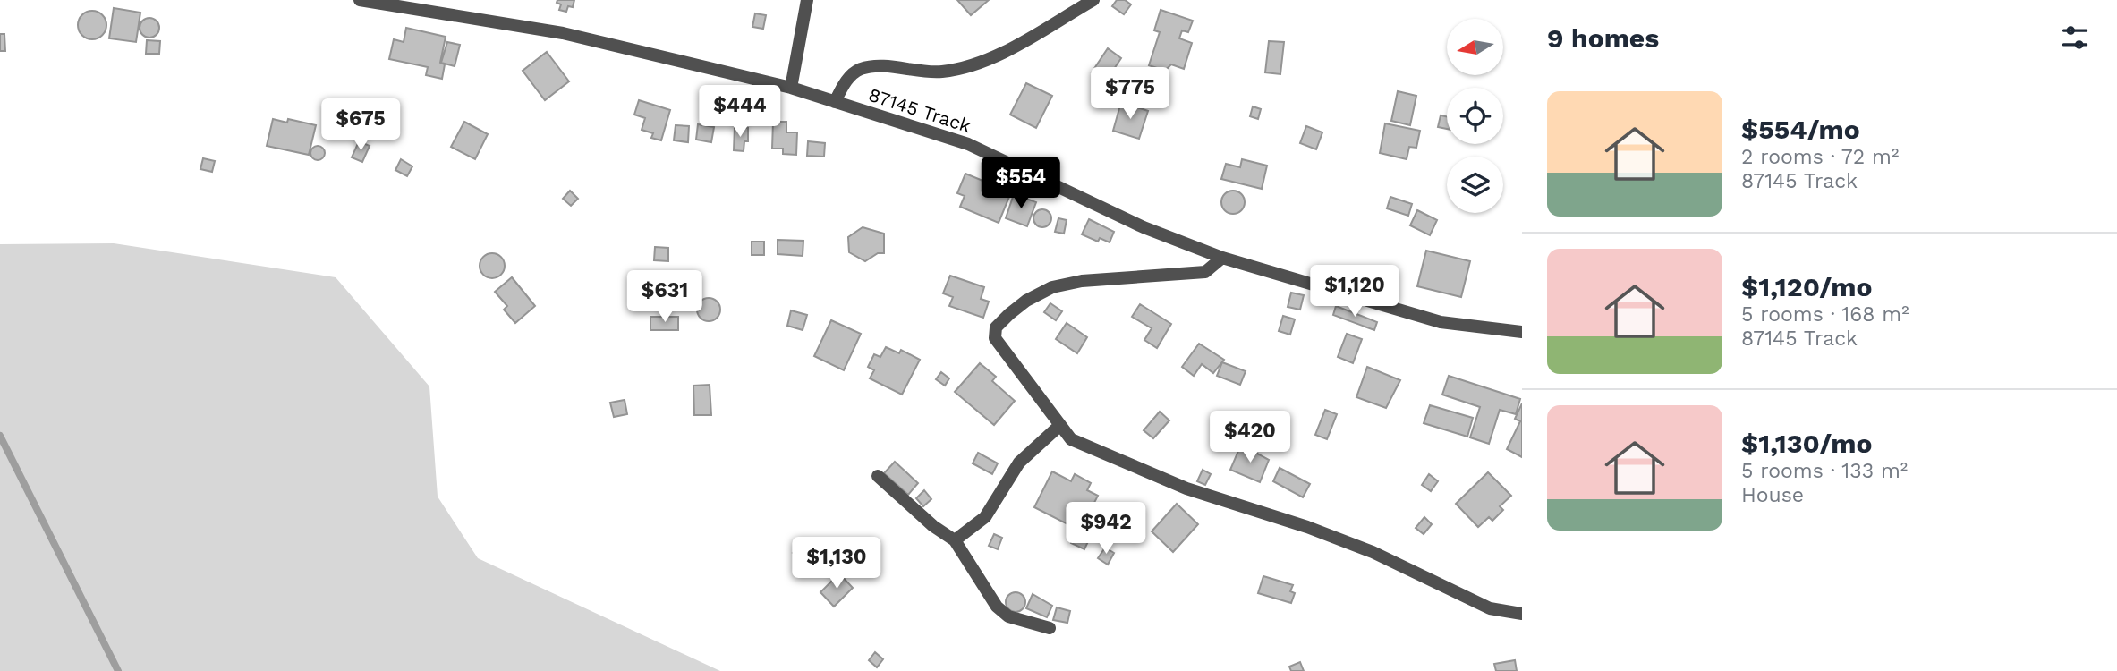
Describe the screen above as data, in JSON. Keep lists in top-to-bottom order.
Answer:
{
  "streets": {
    "street": ["87145 Track"]
  },
  "north": "left",
  "page": {
    "heading": "9 homes",
    "price": [
      "$775",
      "$444",
      "$675",
      "$554",
      "$1,120",
      "$631",
      "$420",
      "$942",
      "$1,130"
    ],
    "list": [
      {
        "name": "$554/mo",
        "note": "2 rooms · 72 m² · 87145 Track"
      },
      {
        "name": "$1,120/mo",
        "note": "5 rooms · 168 m² · 87145 Track"
      },
      {
        "name": "$1,130/mo",
        "note": "5 rooms · 133 m² · House"
      }
    ]
  }
}
